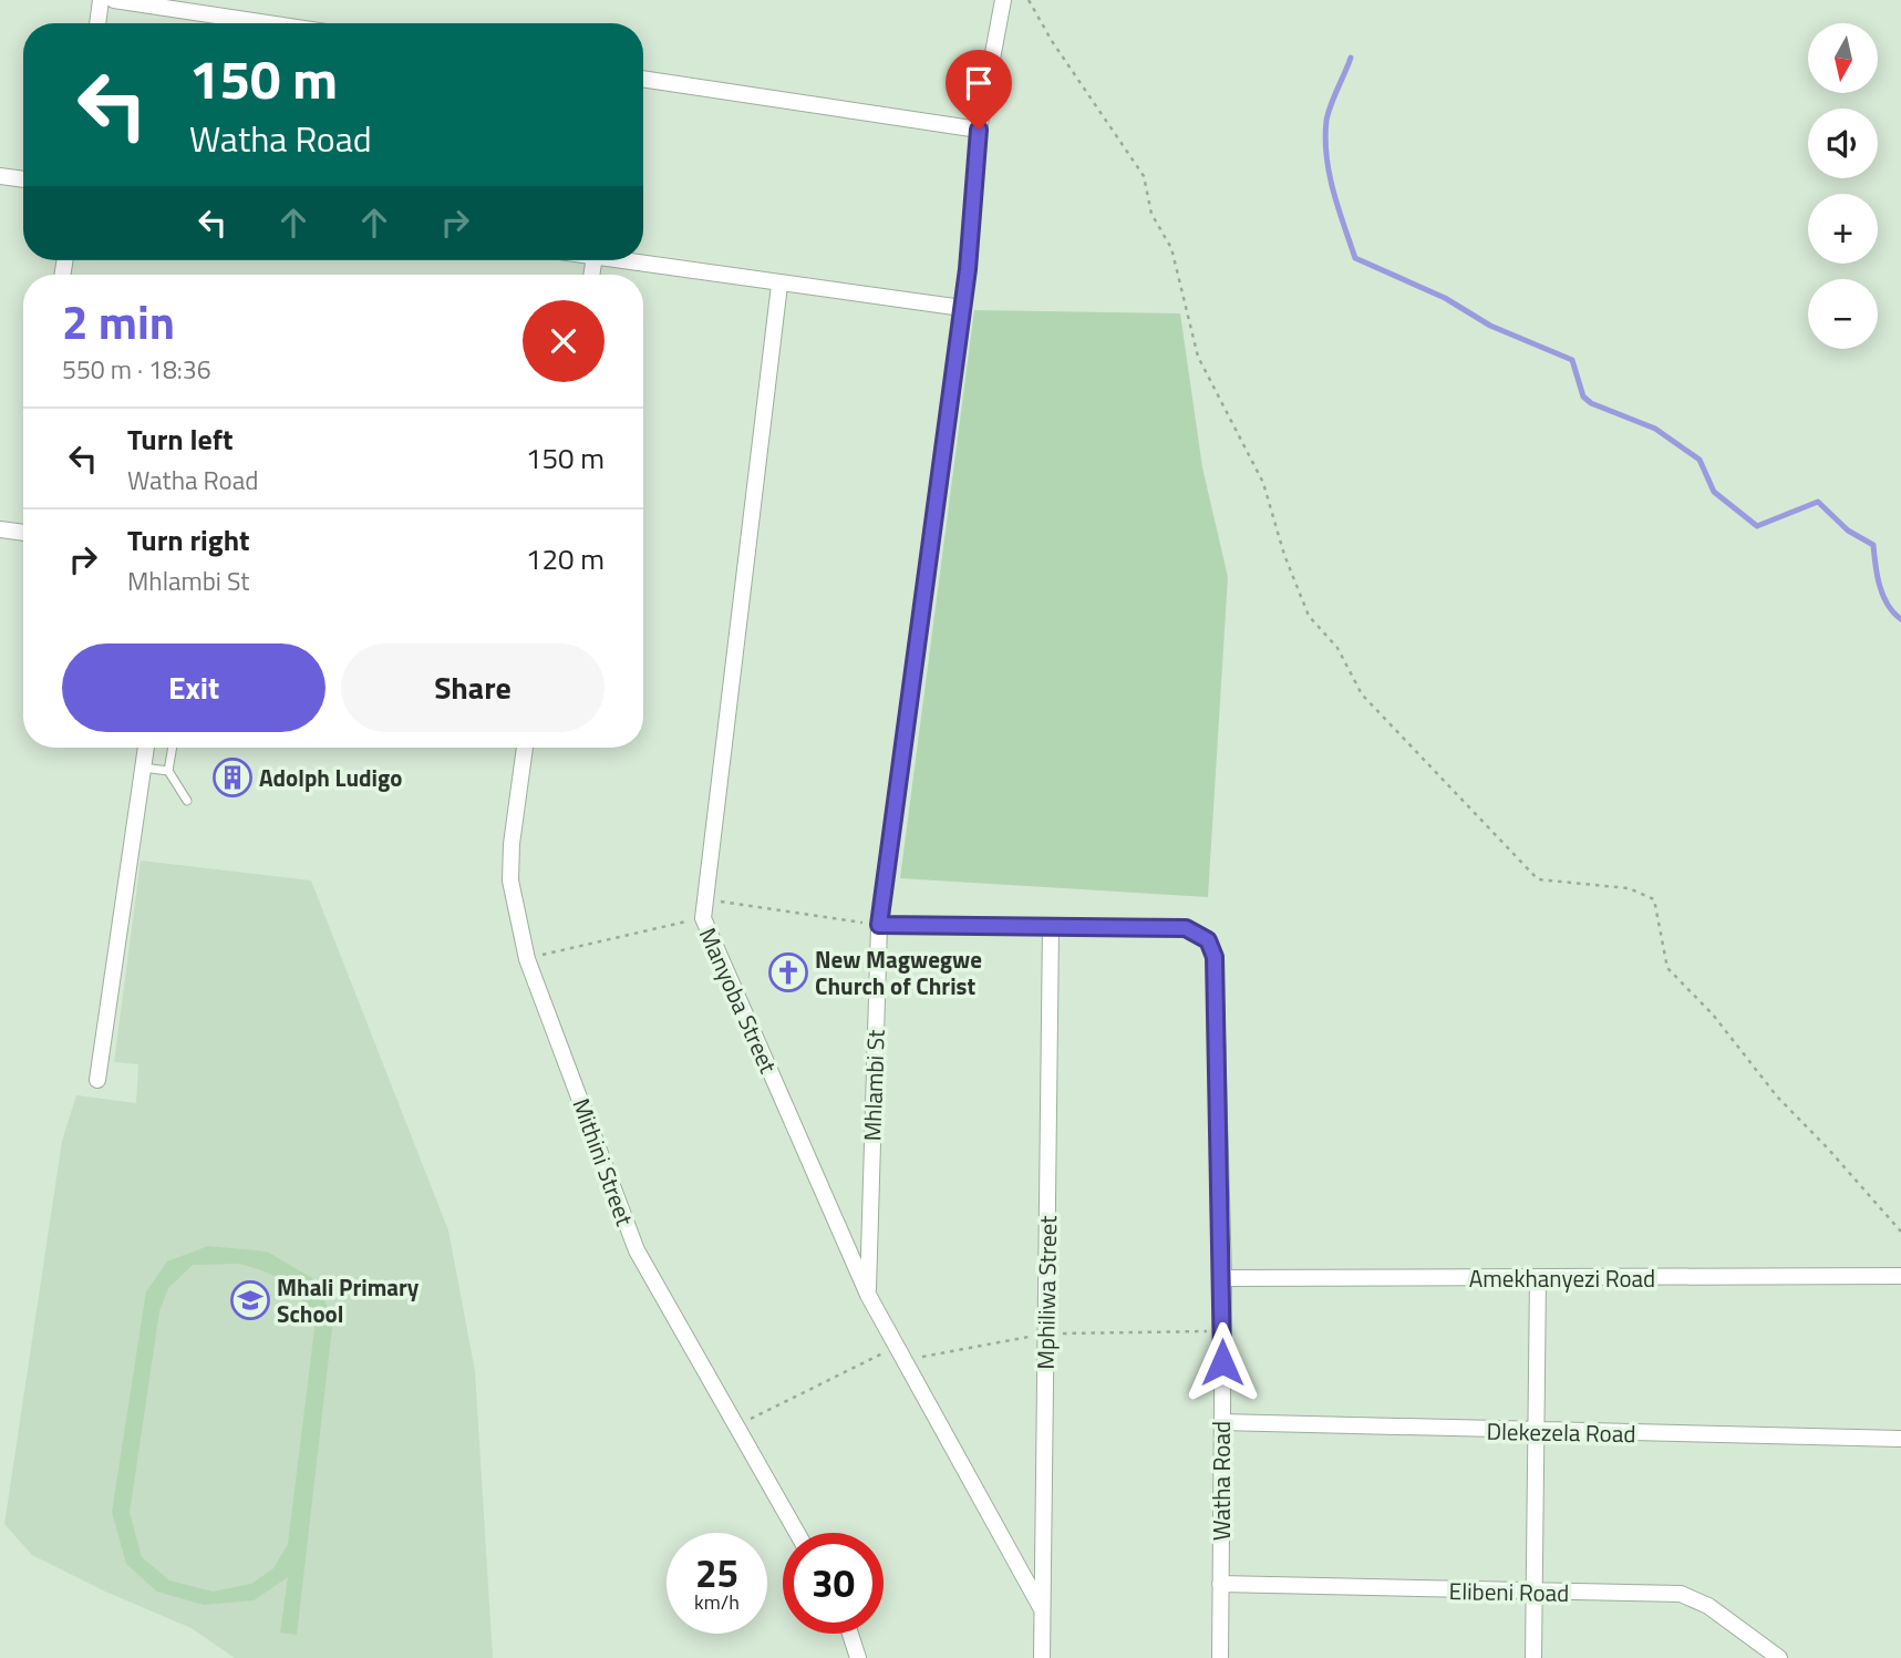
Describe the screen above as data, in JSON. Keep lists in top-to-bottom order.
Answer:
{
  "streets": {
    "street": [
      "Manyoba Street",
      "Mhlambi St",
      "Mithini Street",
      "Amekhanyezi Road",
      "Mphiliwa Street",
      "Dlekezela Road",
      "Watha Road",
      "Elibeni Road"
    ]
  },
  "crossings": [
    ["Manyoba Street", "Mhlambi St"],
    ["Manyoba Street", "Mphiliwa Street"],
    ["Mhlambi St", "Watha Road"],
    ["Amekhanyezi Road", "Watha Road"],
    ["Mphiliwa Street", "Watha Road"],
    ["Dlekezela Road", "Watha Road"],
    ["Watha Road", "Elibeni Road"]
  ],
  "places": {
    "building": ["Adolph Ludigo"],
    "church": ["New Magwegwe Church of Christ"],
    "school or university": ["Mhali Primary School"]
  },
  "north": "bottom",
  "page": {
    "map_buttons": ["+", "−"],
    "turn": ["150 m", "Watha Road"],
    "heading": ["2 min", "550 m · 18:36"],
    "list": [
      {
        "name": "Turn left",
        "note": "Watha Road",
        "value": "150 m"
      },
      {
        "name": "Turn right",
        "note": "Mhlambi St",
        "value": "120 m"
      }
    ],
    "buttons": ["Exit", "Share"],
    "speed": "25 km/h",
    "limit": "30"
  }
}
